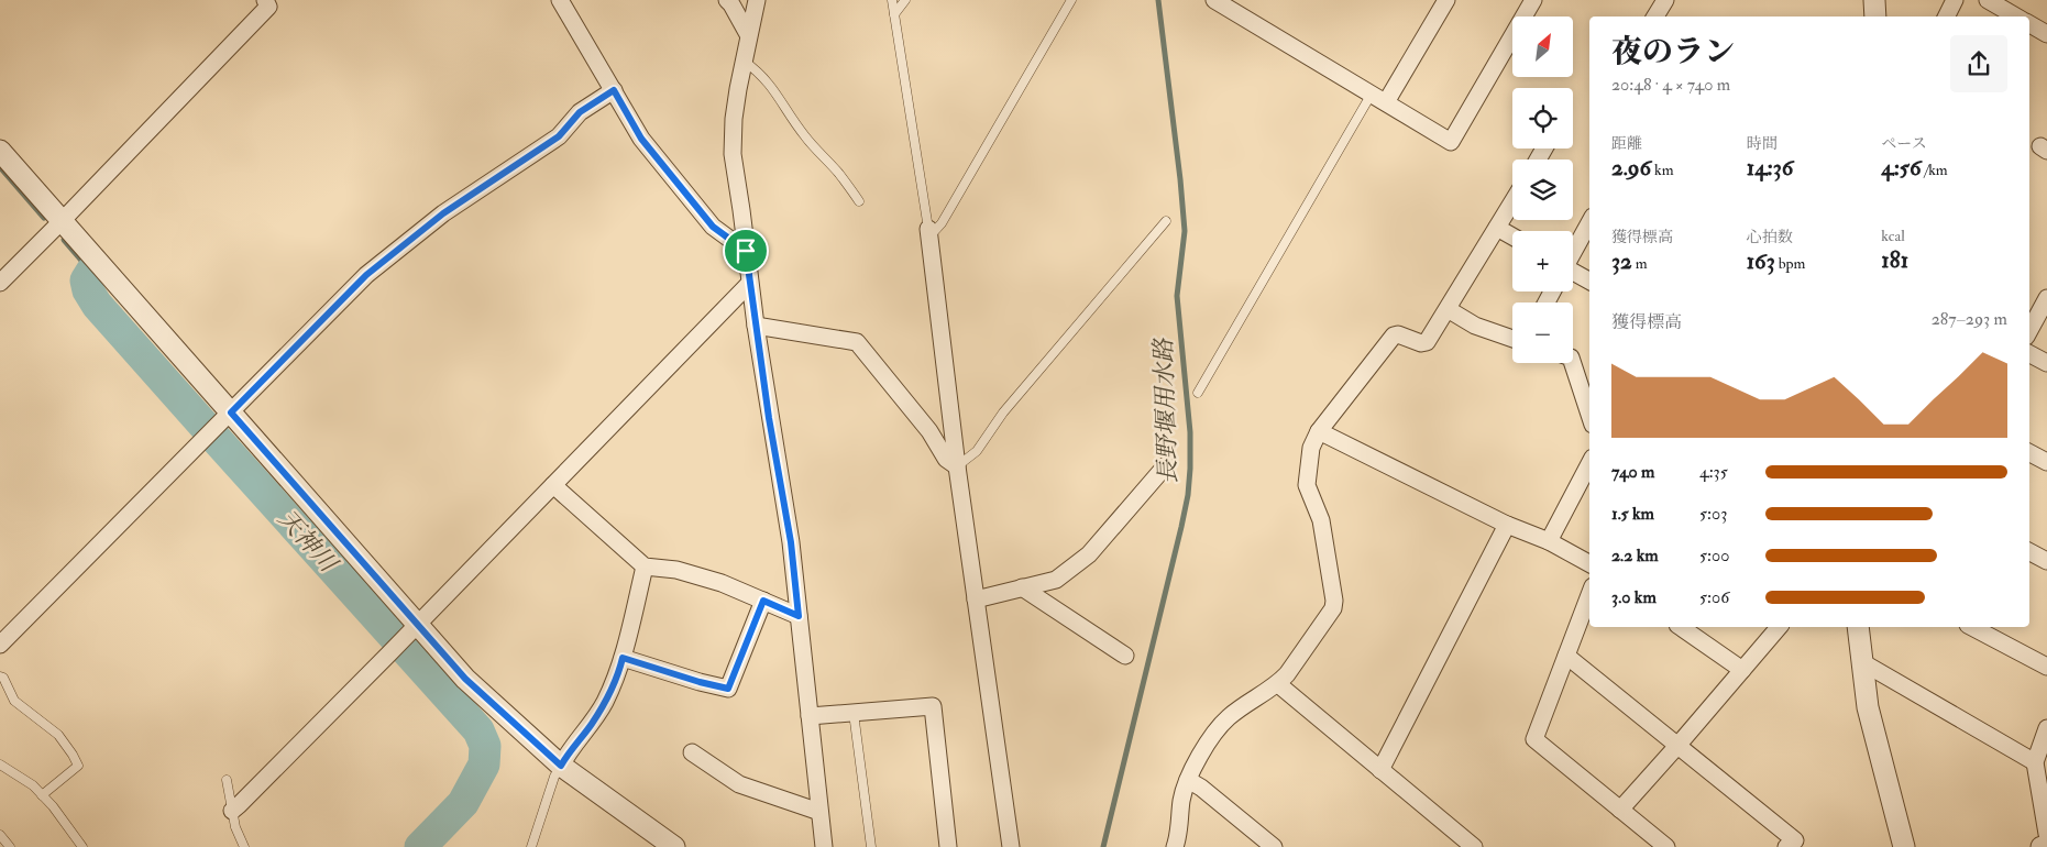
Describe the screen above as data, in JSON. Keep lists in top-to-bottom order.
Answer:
{
  "water": ["長野堰用水路", "天神川"],
  "north": "top right",
  "page": {
    "map_buttons": ["+", "−"],
    "heading": ["夜のラン", "20:48 · 4 × 740 m"],
    "stats": [
      ["距離", "2.96 km"],
      ["時間", "14:36"],
      ["ペース", "4:56 /km"],
      ["獲得標高", "32 m"],
      ["心拍数", "163 bpm"],
      ["kcal", "181"]
    ],
    "chart": ["獲得標高", "287–293 m"],
    "list": [
      {
        "name": "740 m",
        "note": "4:35"
      },
      {
        "name": "1.5 km",
        "note": "5:03"
      },
      {
        "name": "2.2 km",
        "note": "5:00"
      },
      {
        "name": "3.0 km",
        "note": "5:06"
      }
    ]
  }
}
